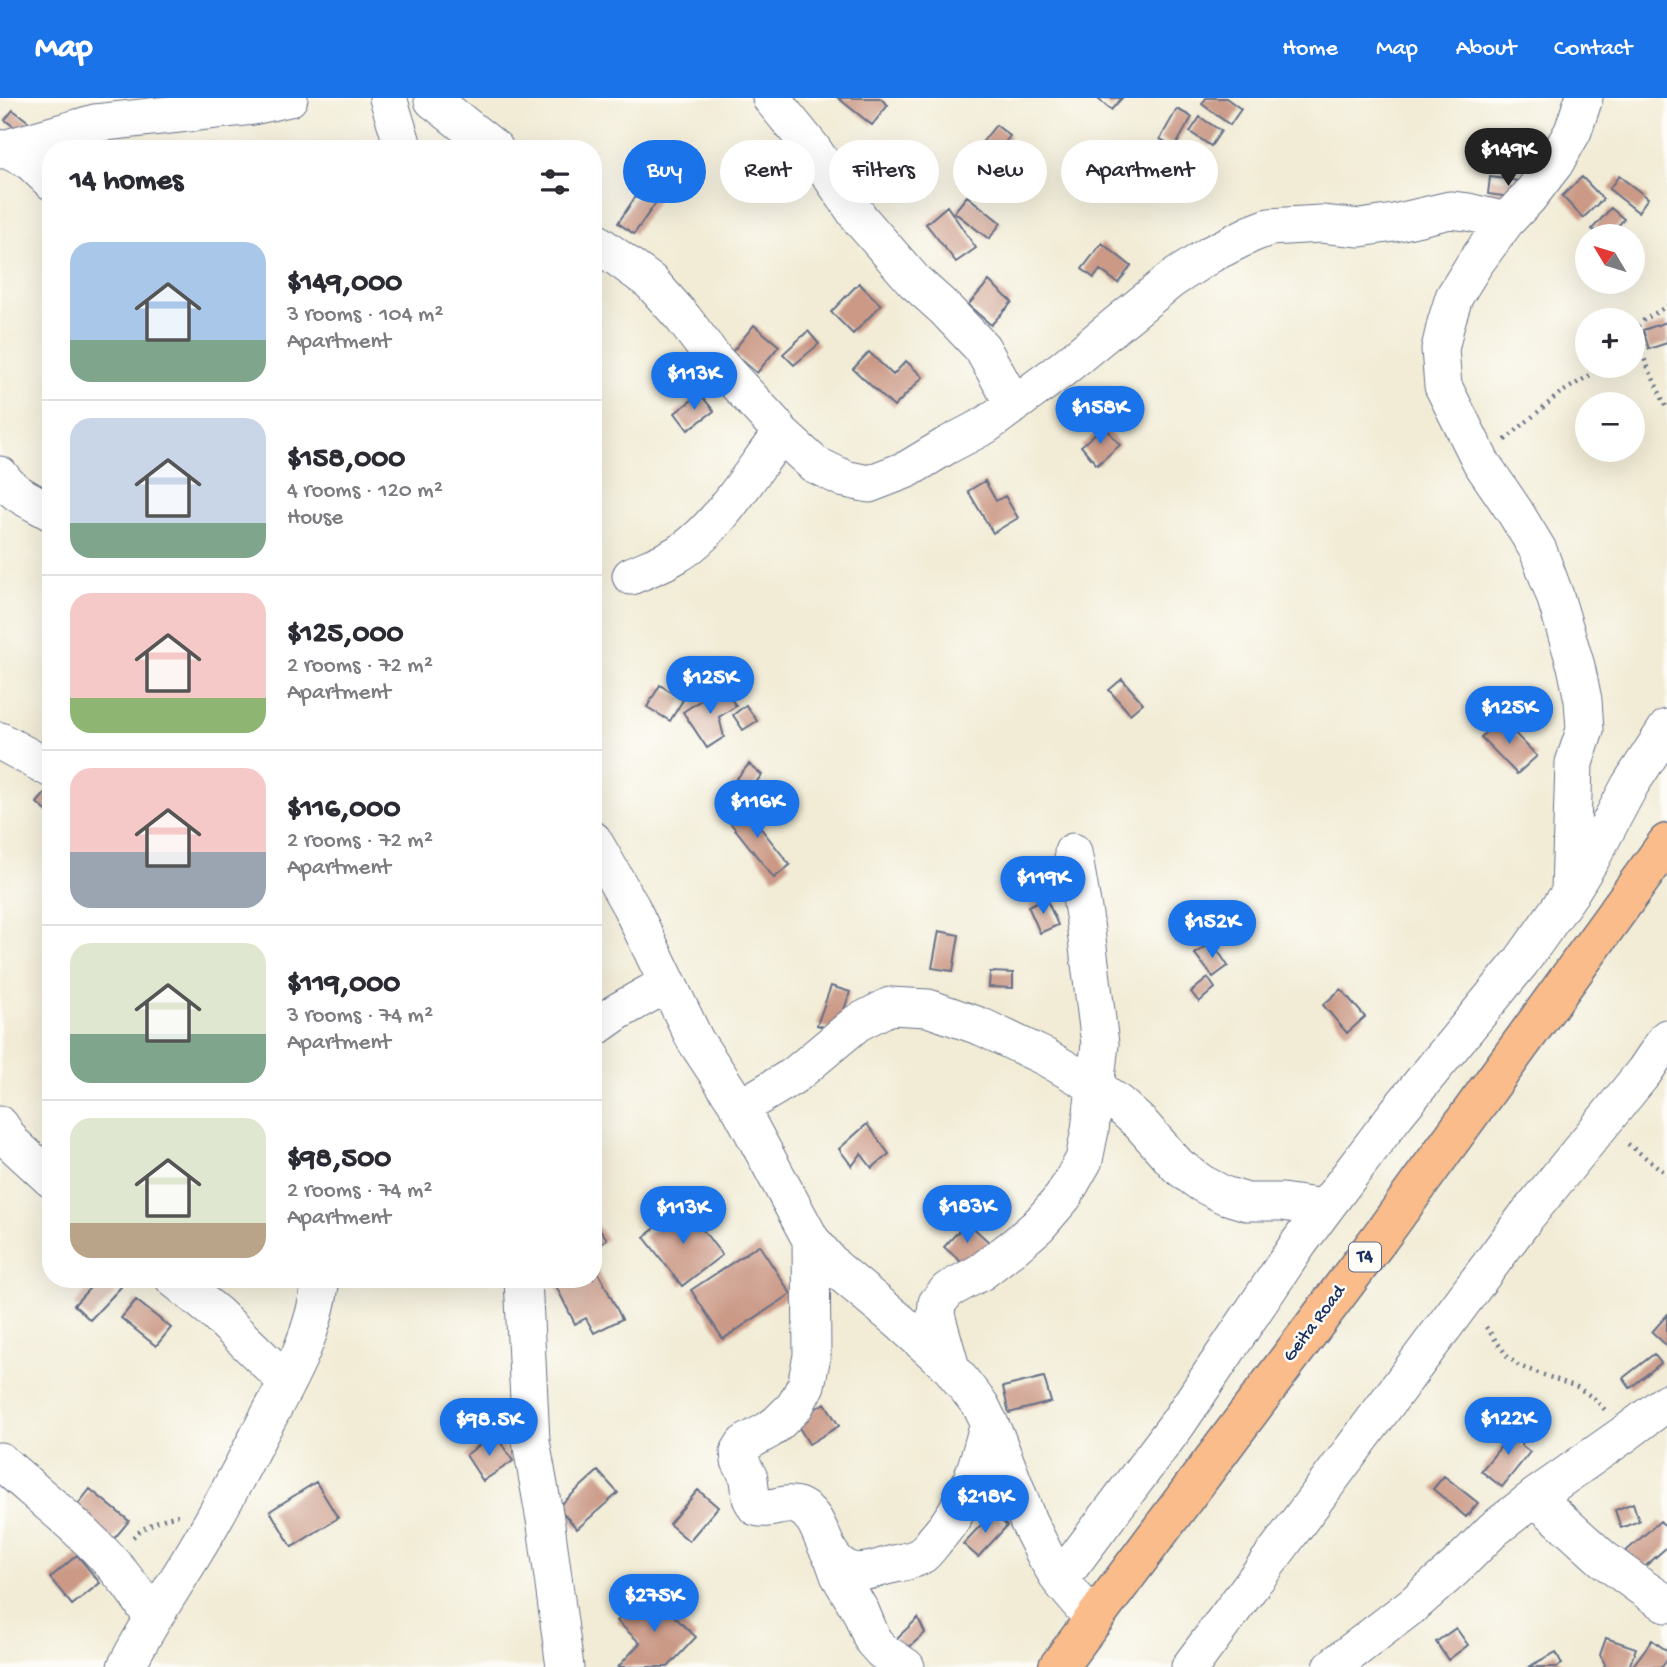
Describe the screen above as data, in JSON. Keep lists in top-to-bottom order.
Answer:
{
  "streets": {
    "highway": ["T4", "Geita Road"]
  },
  "north": "top left",
  "page": {
    "header": "Map",
    "nav": [
      "Home",
      "Map",
      "About",
      "Contact"
    ],
    "price": [
      "$149K",
      "$113K",
      "$158K",
      "$125K",
      "$125K",
      "$116K",
      "$119K",
      "$152K",
      "$183K",
      "$113K",
      "$122K",
      "$98.5K",
      "$218K",
      "$275K"
    ],
    "chip": [
      "Buy",
      "Rent",
      "Filters",
      "New",
      "Apartment"
    ],
    "heading": "14 homes",
    "map_buttons": ["+", "−"],
    "list": [
      {
        "name": "$149,000",
        "note": "3 rooms · 104 m² · Apartment"
      },
      {
        "name": "$158,000",
        "note": "4 rooms · 120 m² · House"
      },
      {
        "name": "$125,000",
        "note": "2 rooms · 72 m² · Apartment"
      },
      {
        "name": "$116,000",
        "note": "2 rooms · 72 m² · Apartment"
      },
      {
        "name": "$119,000",
        "note": "3 rooms · 74 m² · Apartment"
      },
      {
        "name": "$98,500",
        "note": "2 rooms · 74 m² · Apartment"
      }
    ]
  }
}
